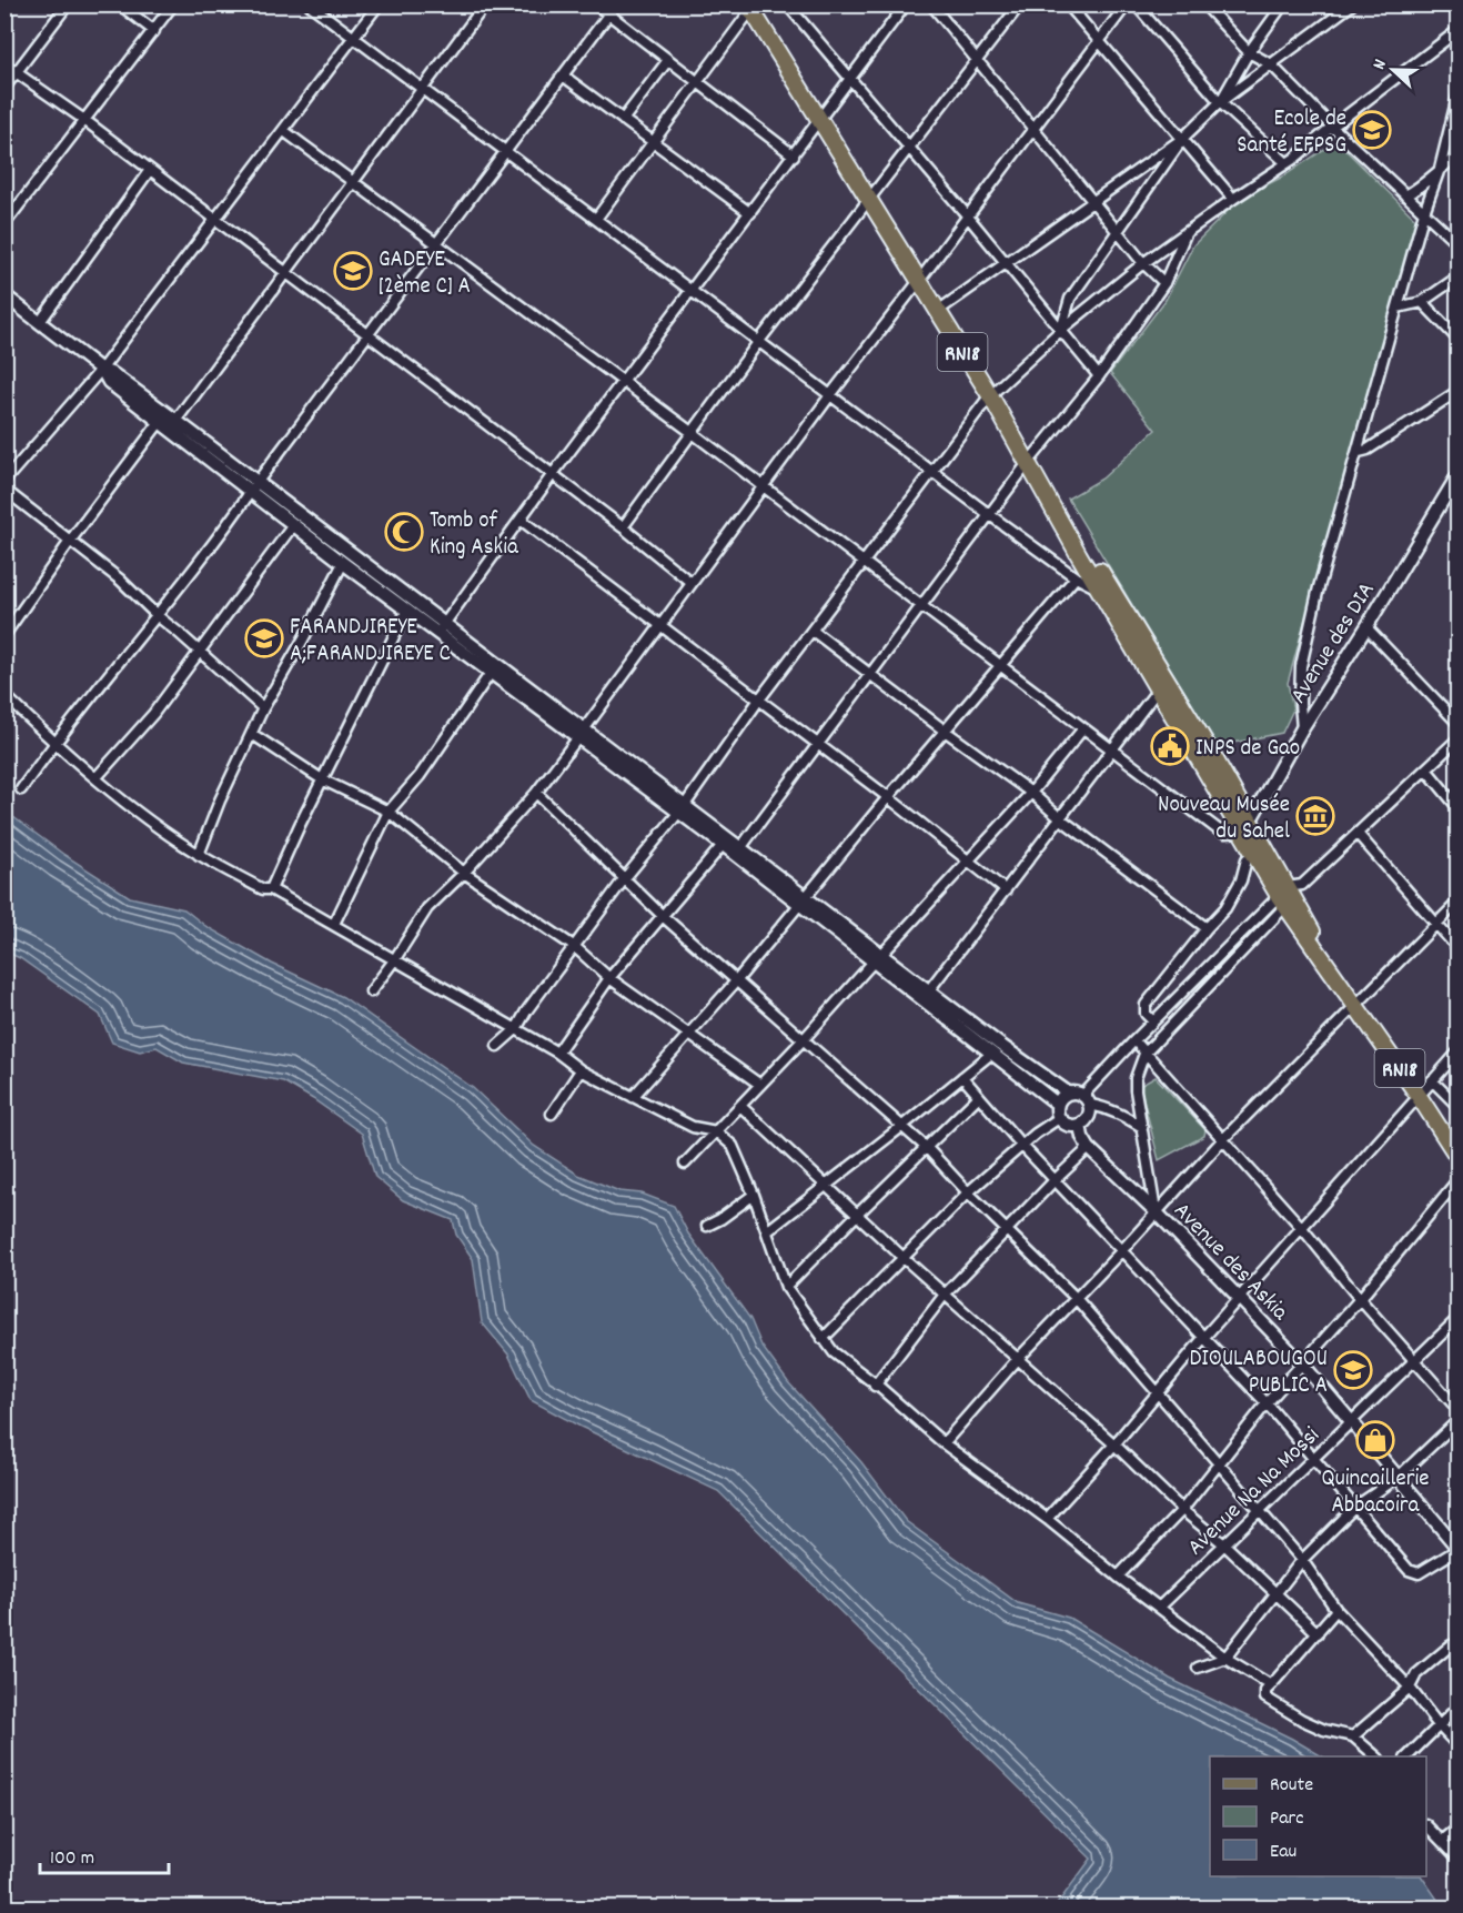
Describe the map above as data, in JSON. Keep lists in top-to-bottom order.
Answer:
{
  "streets": {
    "main road": ["RN18"],
    "street": ["Avenue des DIA", "Avenue des Askia", "Avenue Na Na Mossi"]
  },
  "crossings": [
    ["RN18", "Avenue des DIA"],
    ["Avenue des Askia", "Avenue Na Na Mossi"]
  ],
  "places": {
    "school or university": [
      "Ecole de Santé EFPSG",
      "GADEYE [2ème C] A",
      "FARANDJIREYE A;FARANDJIREYE C",
      "DIOULABOUGOU PUBLIC A"
    ],
    "mosque": ["Tomb of King Askia"],
    "public building": ["INPS de Gao"],
    "museum": ["Nouveau Musée du Sahel"],
    "shop": ["Quincaillerie Abbacoira"]
  },
  "legend": ["Route", "Parc", "Eau"],
  "scale_bar": "100 m",
  "north": "left"
}
